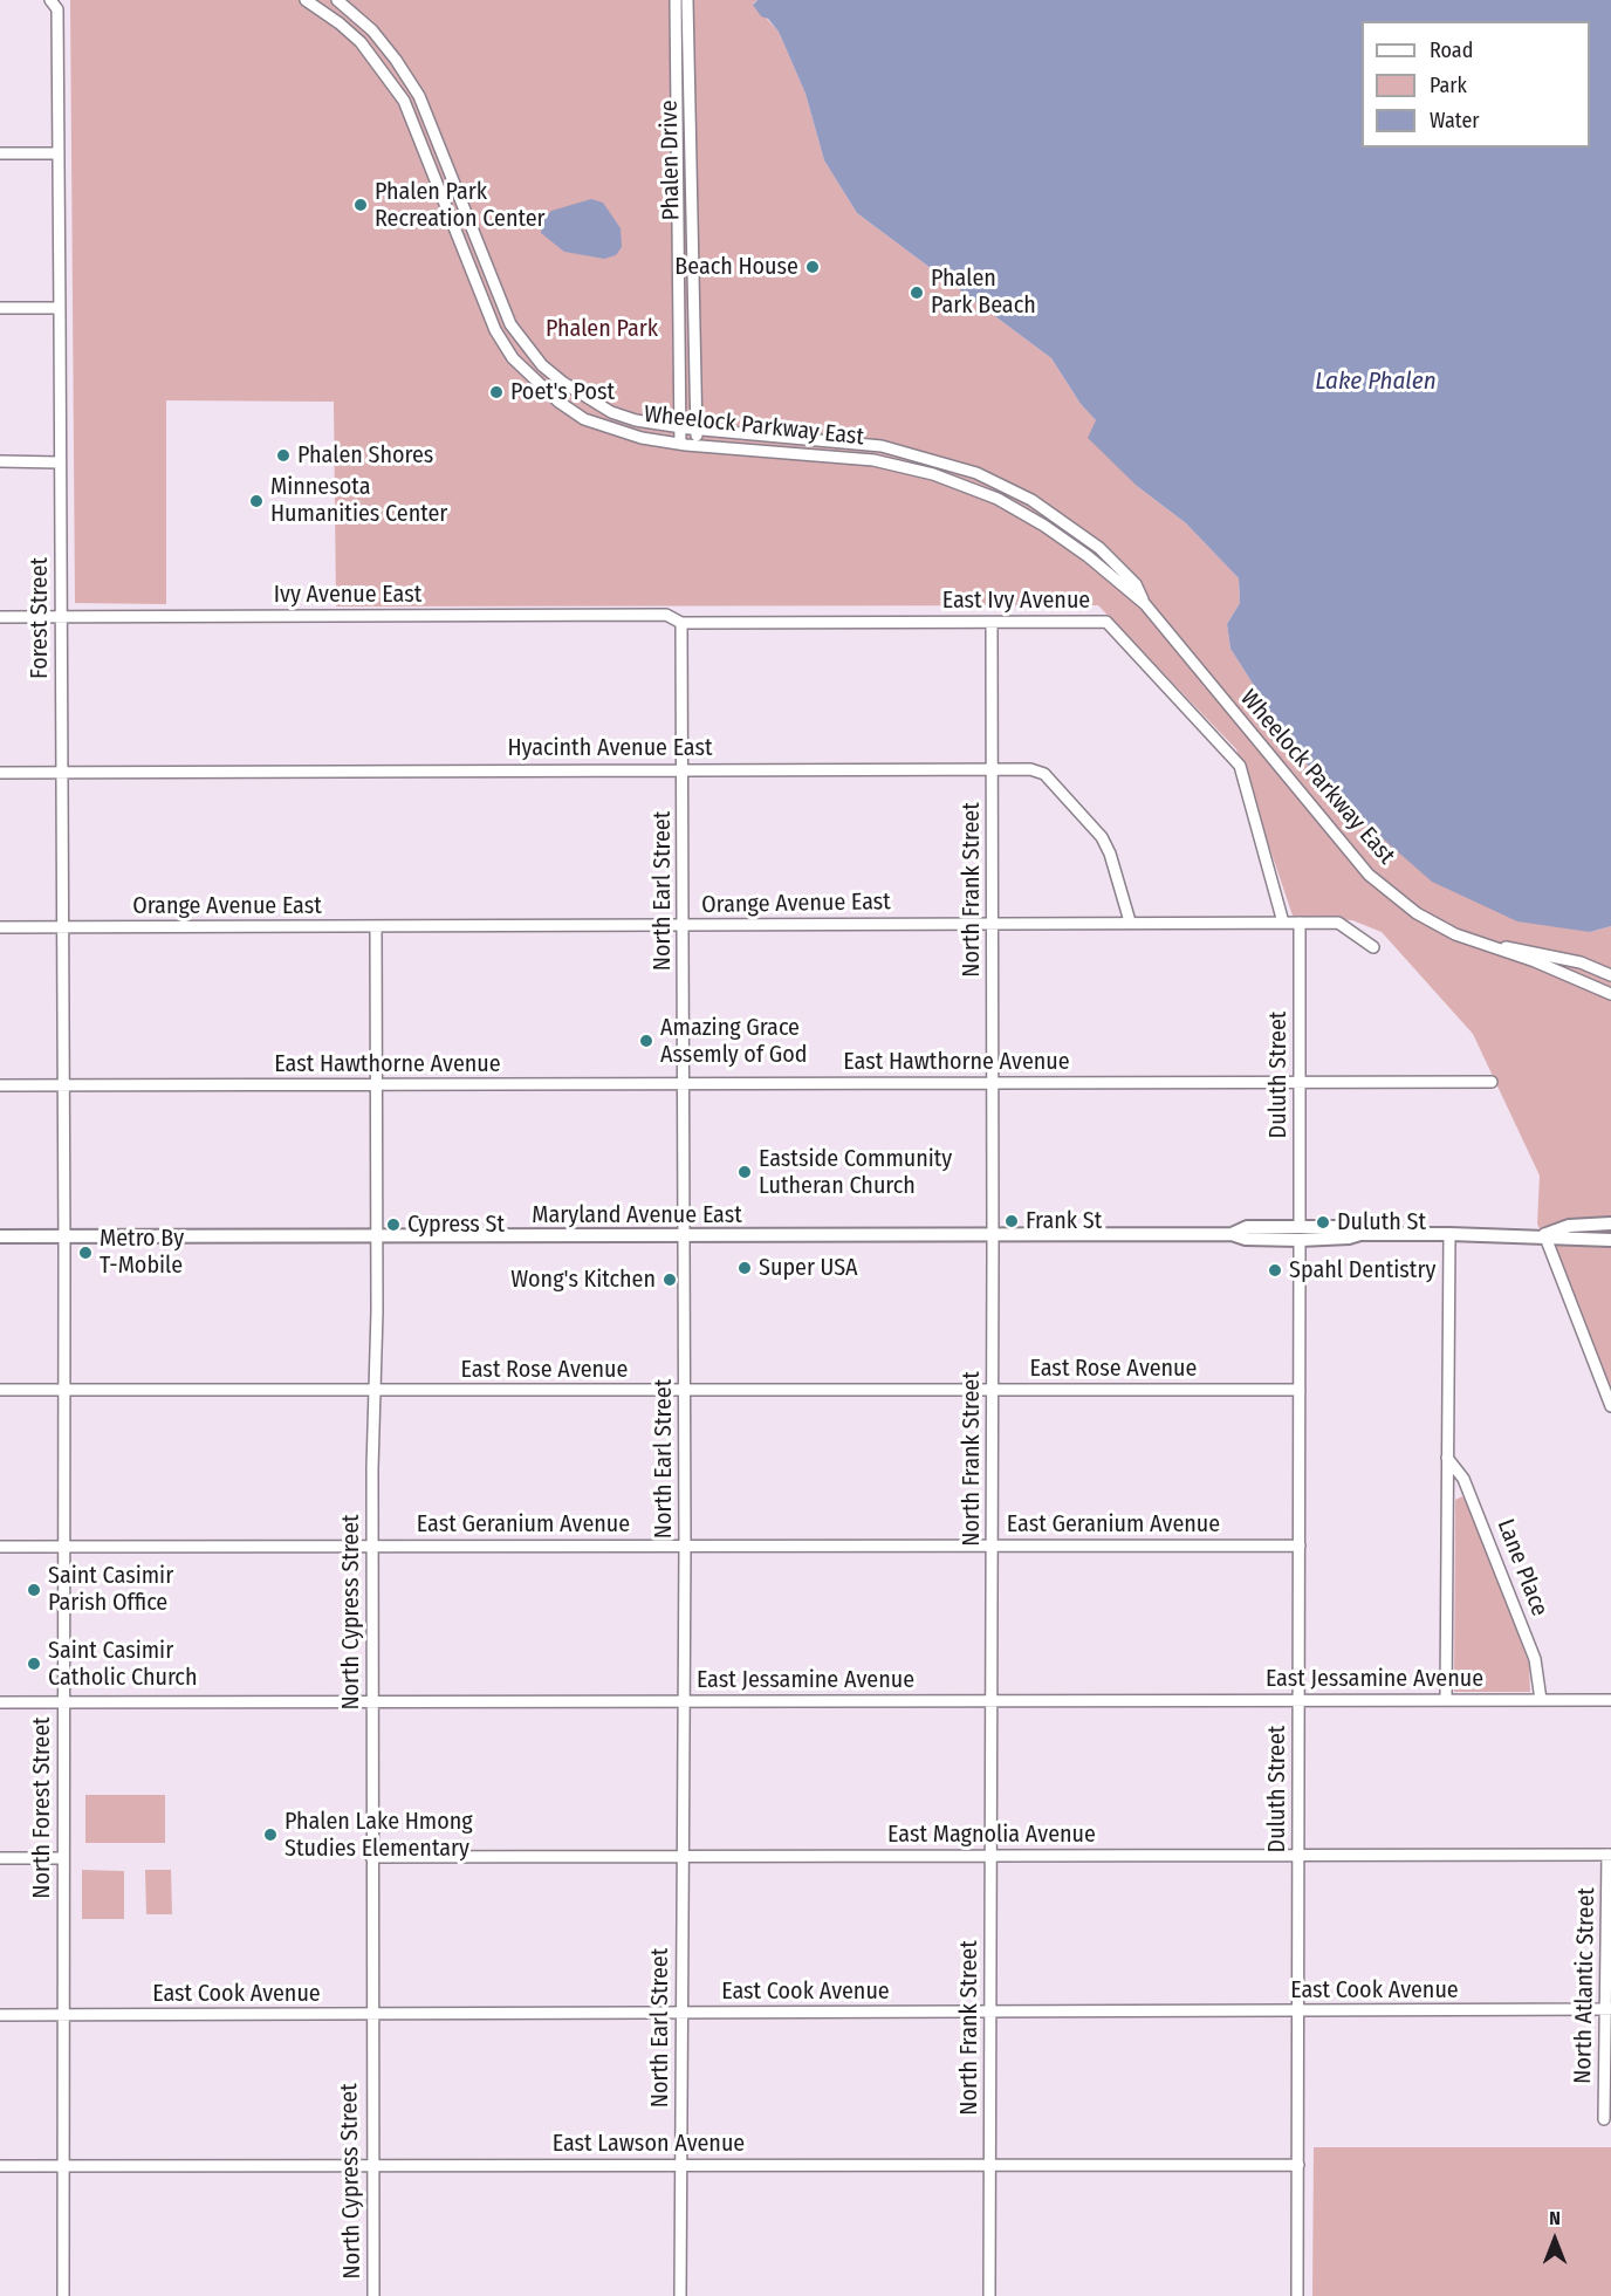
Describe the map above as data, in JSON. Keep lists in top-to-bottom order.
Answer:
{
  "streets": {
    "main road": ["Maryland Avenue East"],
    "street": [
      "Phalen Drive",
      "Wheelock Parkway East",
      "Ivy Avenue East",
      "East Ivy Avenue",
      "Forest Street",
      "Hyacinth Avenue East",
      "North Frank Street",
      "North Earl Street",
      "Orange Avenue East",
      "East Hawthorne Avenue",
      "Duluth Street",
      "East Rose Avenue",
      "East Geranium Avenue",
      "Lane Place",
      "North Cypress Street",
      "East Jessamine Avenue",
      "North Forest Street",
      "East Magnolia Avenue",
      "North Atlantic Street",
      "East Cook Avenue",
      "East Lawson Avenue"
    ]
  },
  "crossings": [
    ["Phalen Drive", "Wheelock Parkway East"],
    ["Ivy Avenue East", "East Ivy Avenue"],
    ["Ivy Avenue East", "Forest Street"],
    ["Ivy Avenue East", "North Earl Street"],
    ["East Ivy Avenue", "North Frank Street"],
    ["East Ivy Avenue", "Orange Avenue East"],
    ["Forest Street", "Hyacinth Avenue East"],
    ["Forest Street", "Orange Avenue East"],
    ["Forest Street", "East Hawthorne Avenue"],
    ["Forest Street", "Maryland Avenue East"],
    ["Forest Street", "North Forest Street"],
    ["Hyacinth Avenue East", "North Frank Street"],
    ["Hyacinth Avenue East", "North Earl Street"],
    ["Hyacinth Avenue East", "Orange Avenue East"],
    ["North Frank Street", "Orange Avenue East"],
    ["North Frank Street", "East Hawthorne Avenue"],
    ["North Frank Street", "Maryland Avenue East"],
    ["North Frank Street", "East Rose Avenue"],
    ["North Frank Street", "East Geranium Avenue"],
    ["North Frank Street", "East Jessamine Avenue"],
    ["North Frank Street", "East Magnolia Avenue"],
    ["North Frank Street", "East Cook Avenue"],
    ["North Frank Street", "East Lawson Avenue"],
    ["North Earl Street", "Orange Avenue East"],
    ["North Earl Street", "East Hawthorne Avenue"],
    ["North Earl Street", "Maryland Avenue East"],
    ["North Earl Street", "East Rose Avenue"],
    ["North Earl Street", "East Geranium Avenue"],
    ["North Earl Street", "East Jessamine Avenue"],
    ["North Earl Street", "East Magnolia Avenue"],
    ["North Earl Street", "East Cook Avenue"],
    ["North Earl Street", "East Lawson Avenue"],
    ["Orange Avenue East", "Duluth Street"],
    ["Orange Avenue East", "North Cypress Street"],
    ["East Hawthorne Avenue", "Duluth Street"],
    ["East Hawthorne Avenue", "North Cypress Street"],
    ["Duluth Street", "Maryland Avenue East"],
    ["Duluth Street", "East Rose Avenue"],
    ["Duluth Street", "East Geranium Avenue"],
    ["Duluth Street", "East Jessamine Avenue"],
    ["Duluth Street", "East Magnolia Avenue"],
    ["Duluth Street", "East Cook Avenue"],
    ["Duluth Street", "East Lawson Avenue"],
    ["Maryland Avenue East", "North Cypress Street"],
    ["Maryland Avenue East", "North Forest Street"],
    ["East Rose Avenue", "North Cypress Street"],
    ["East Rose Avenue", "North Forest Street"],
    ["East Geranium Avenue", "North Cypress Street"],
    ["East Geranium Avenue", "North Forest Street"],
    ["Lane Place", "East Jessamine Avenue"],
    ["North Cypress Street", "East Jessamine Avenue"],
    ["North Cypress Street", "East Magnolia Avenue"],
    ["North Cypress Street", "East Cook Avenue"],
    ["North Cypress Street", "East Lawson Avenue"],
    ["East Jessamine Avenue", "North Forest Street"],
    ["North Forest Street", "East Cook Avenue"],
    ["North Forest Street", "East Lawson Avenue"],
    ["East Magnolia Avenue", "North Atlantic Street"],
    ["North Atlantic Street", "East Cook Avenue"]
  ],
  "water": ["Lake Phalen"],
  "parks": ["Phalen Park"],
  "places": [
    "Phalen Park Recreation Center",
    "Beach House",
    "Phalen Park Beach",
    "Poet's Post",
    "Phalen Shores",
    "Minnesota Humanities Center",
    "Amazing Grace Assemly of God",
    "Eastside Community Lutheran Church",
    "Frank St",
    "Duluth St",
    "Cypress St",
    "Metro By T-Mobile",
    "Super USA",
    "Spahl Dentistry",
    "Wong's Kitchen",
    "Saint Casimir Parish Office",
    "Saint Casimir Catholic Church",
    "Phalen Lake Hmong Studies Elementary"
  ],
  "legend": ["Road", "Park", "Water"],
  "north": "top"
}
